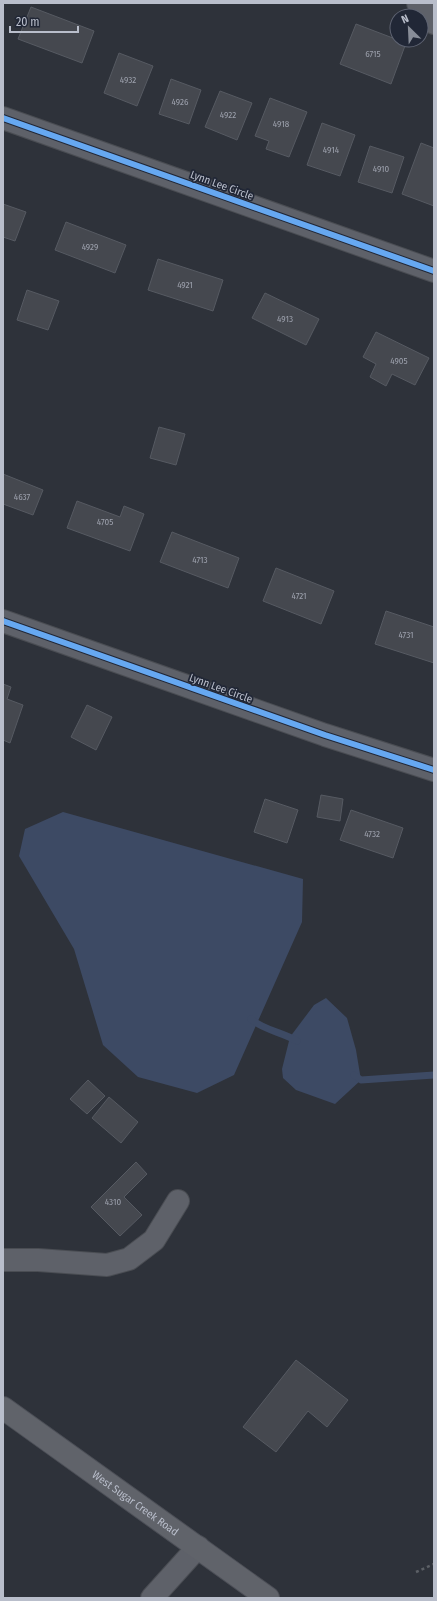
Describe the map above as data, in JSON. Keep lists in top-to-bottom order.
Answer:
{
  "streets": {
    "main road": ["West Sugar Creek Road"],
    "street": ["Lynn Lee Circle"]
  },
  "house_numbers": [
    "6715",
    "4932",
    "4926",
    "4922",
    "4918",
    "4914",
    "4910",
    "4929",
    "4921",
    "4913",
    "4905",
    "4637",
    "4705",
    "4713",
    "4721",
    "4731",
    "4732",
    "4310"
  ],
  "scale_bar": "20 m",
  "north": "top left"
}
